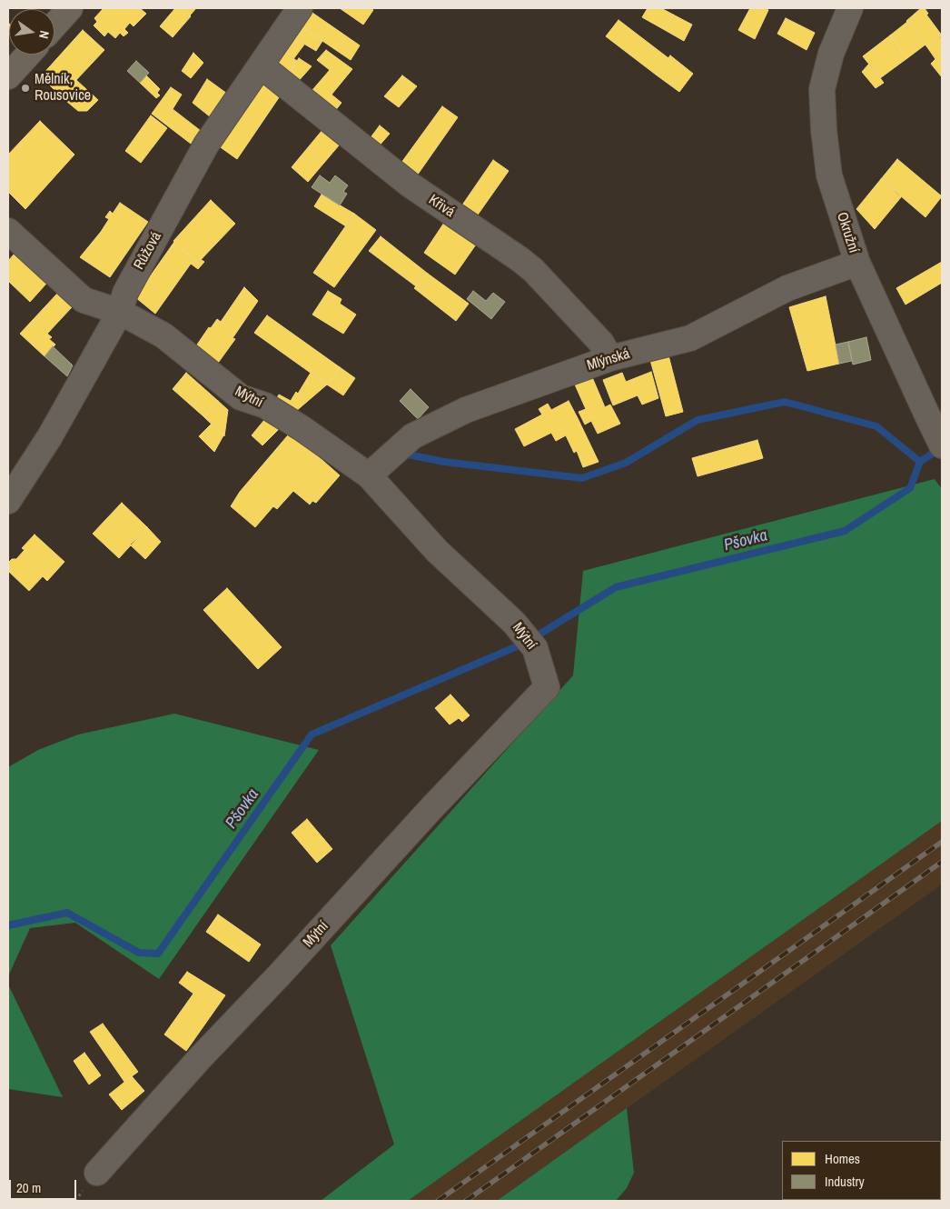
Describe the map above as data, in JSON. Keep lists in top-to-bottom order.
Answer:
{
  "streets": {
    "street": [
      "Křivá",
      "Okružní",
      "Růžová",
      "Mlýnská",
      "Mýtní"
    ]
  },
  "crossings": [
    ["Křivá", "Růžová"],
    ["Křivá", "Mlýnská"],
    ["Okružní", "Mlýnská"],
    ["Růžová", "Mýtní"],
    ["Mlýnská", "Mýtní"]
  ],
  "water": ["Pšovka"],
  "places": ["Mělník, Rousovice"],
  "legend": ["Homes", "Industry"],
  "scale_bar": "20 m",
  "north": "right"
}
